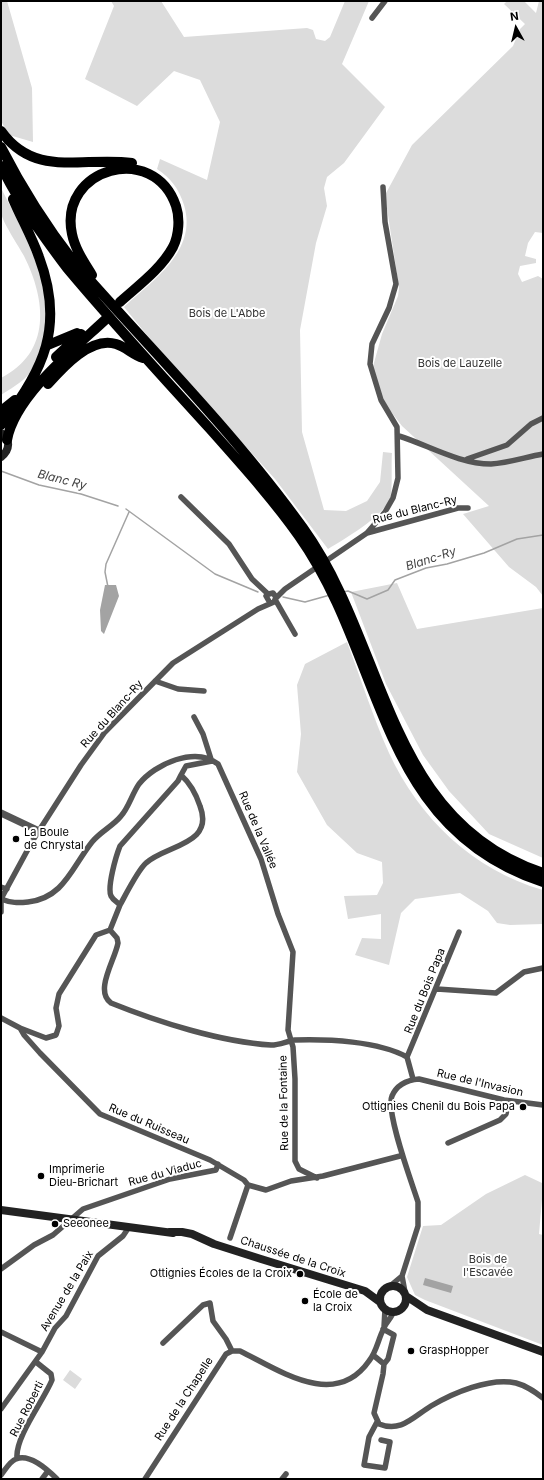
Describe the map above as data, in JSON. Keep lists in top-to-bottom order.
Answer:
{
  "streets": {
    "main road": ["Chaussée de la Croix"],
    "street": [
      "Rue du Blanc-Ry",
      "Rue de la Vallée",
      "Rue du Bois Papa",
      "Rue de l'Invasion",
      "Rue de la Fontaine",
      "Rue du Ruisseau",
      "Rue du Viaduc",
      "Avenue de la Paix",
      "Rue de la Chapelle",
      "Rue Roberti"
    ]
  },
  "crossings": [
    ["Rue de la Vallée", "Rue de la Fontaine"],
    ["Rue du Ruisseau", "Rue du Viaduc"],
    ["Rue du Viaduc", "Chaussée de la Croix"],
    ["Chaussée de la Croix", "Avenue de la Paix"]
  ],
  "water": ["Blanc Ry", "Blanc-Ry"],
  "parks": ["Bois de L'Abbe", "Bois de Lauzelle", "Bois de l'Escavée"],
  "places": [
    "La Boule de Chrystal",
    "Ottignies Chenil du Bois Papa",
    "Imprimerie Dieu-Brichart",
    "Seeonee",
    "Ottignies Écoles de la Croix",
    "École de la Croix",
    "GraspHopper"
  ],
  "north": "top"
}
